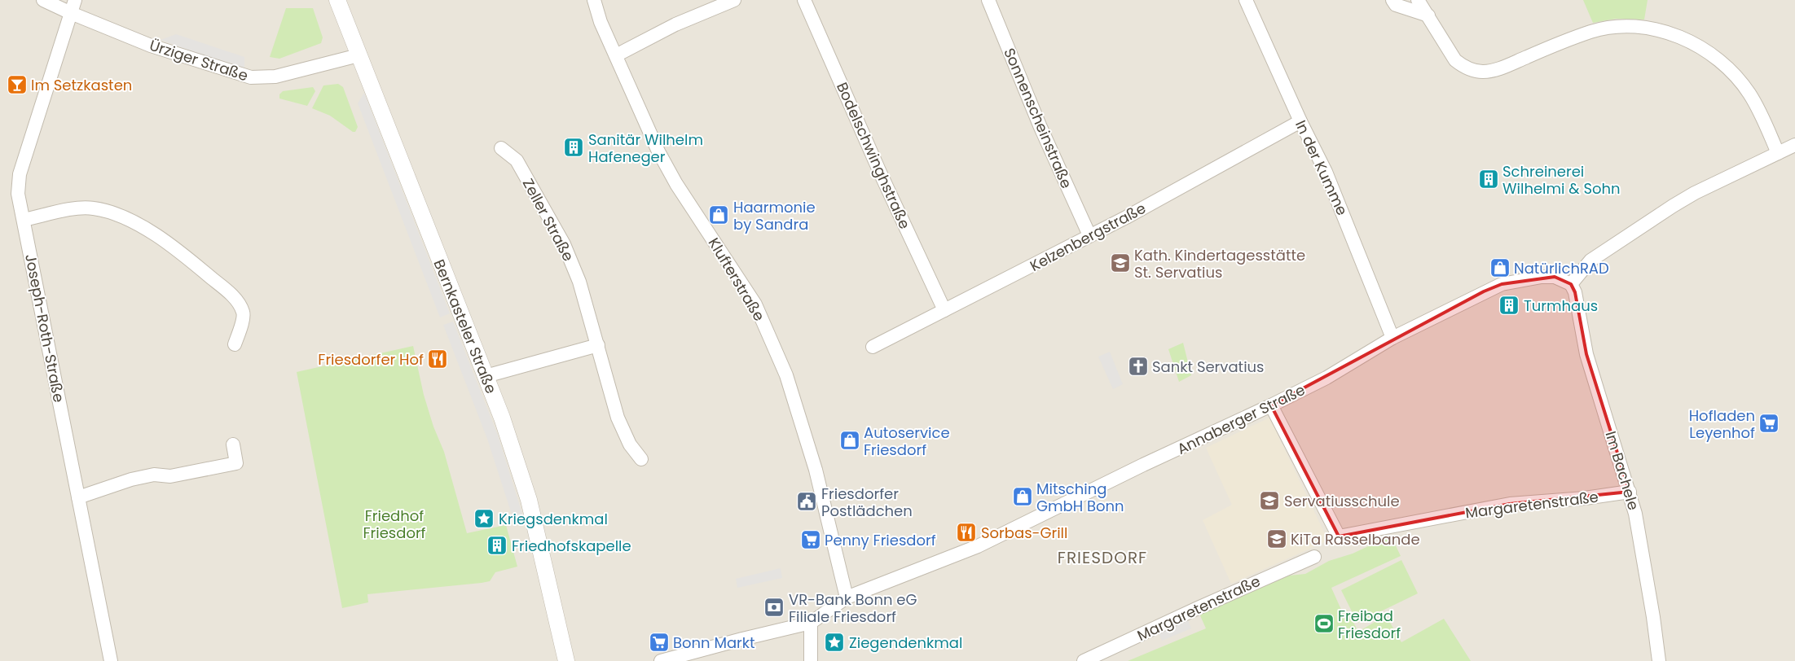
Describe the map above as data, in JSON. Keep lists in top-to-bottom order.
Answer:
{
  "streets": {
    "street": [
      "Ürziger Straße",
      "Sonnenscheinstraße",
      "Bodelschwinghstraße",
      "In der Kumme",
      "Zeller Straße",
      "Kelzenbergstraße",
      "Klufterstraße",
      "Bernkasteler Straße",
      "Joseph-Roth-Straße",
      "Annaberger Straße",
      "Im Bachele",
      "Margaretenstraße"
    ]
  },
  "crossings": [
    ["Ürziger Straße", "Bernkasteler Straße"],
    ["Ürziger Straße", "Joseph-Roth-Straße"],
    ["Sonnenscheinstraße", "Kelzenbergstraße"],
    ["Bodelschwinghstraße", "Kelzenbergstraße"],
    ["In der Kumme", "Kelzenbergstraße"],
    ["In der Kumme", "Annaberger Straße"],
    ["Klufterstraße", "Annaberger Straße"],
    ["Annaberger Straße", "Im Bachele"],
    ["Annaberger Straße", "Margaretenstraße"],
    ["Im Bachele", "Margaretenstraße"]
  ],
  "districts": ["FRIESDORF"],
  "parks": ["Friedhof Friesdorf"],
  "places": {
    "bar": ["Im Setzkasten"],
    "building": [
      "Sanitär Wilhelm Hafeneger",
      "Schreinerei Wilhelmi & Sohn",
      "Turmhaus",
      "Friedhofskapelle"
    ],
    "shop": [
      "Haarmonie by Sandra",
      "NatürlichRAD",
      "Autoservice Friesdorf",
      "Mitsching GmbH Bonn"
    ],
    "school or university": ["Kath. Kindertagesstätte St. Servatius", "Servatiusschule", "KiTa Rasselbande"],
    "restaurant": ["Friesdorfer Hof", "Sorbas-Grill"],
    "church": ["Sankt Servatius"],
    "supermarket": ["Hofladen Leyenhof", "Penny Friesdorf", "Bonn Markt"],
    "public building": ["Friesdorfer Postlädchen"],
    "place": ["Kriegsdenkmal", "Ziegendenkmal"],
    "bank": ["VR-Bank Bonn eG Filiale Friesdorf"],
    "sports": ["Freibad Friesdorf"]
  }
}
